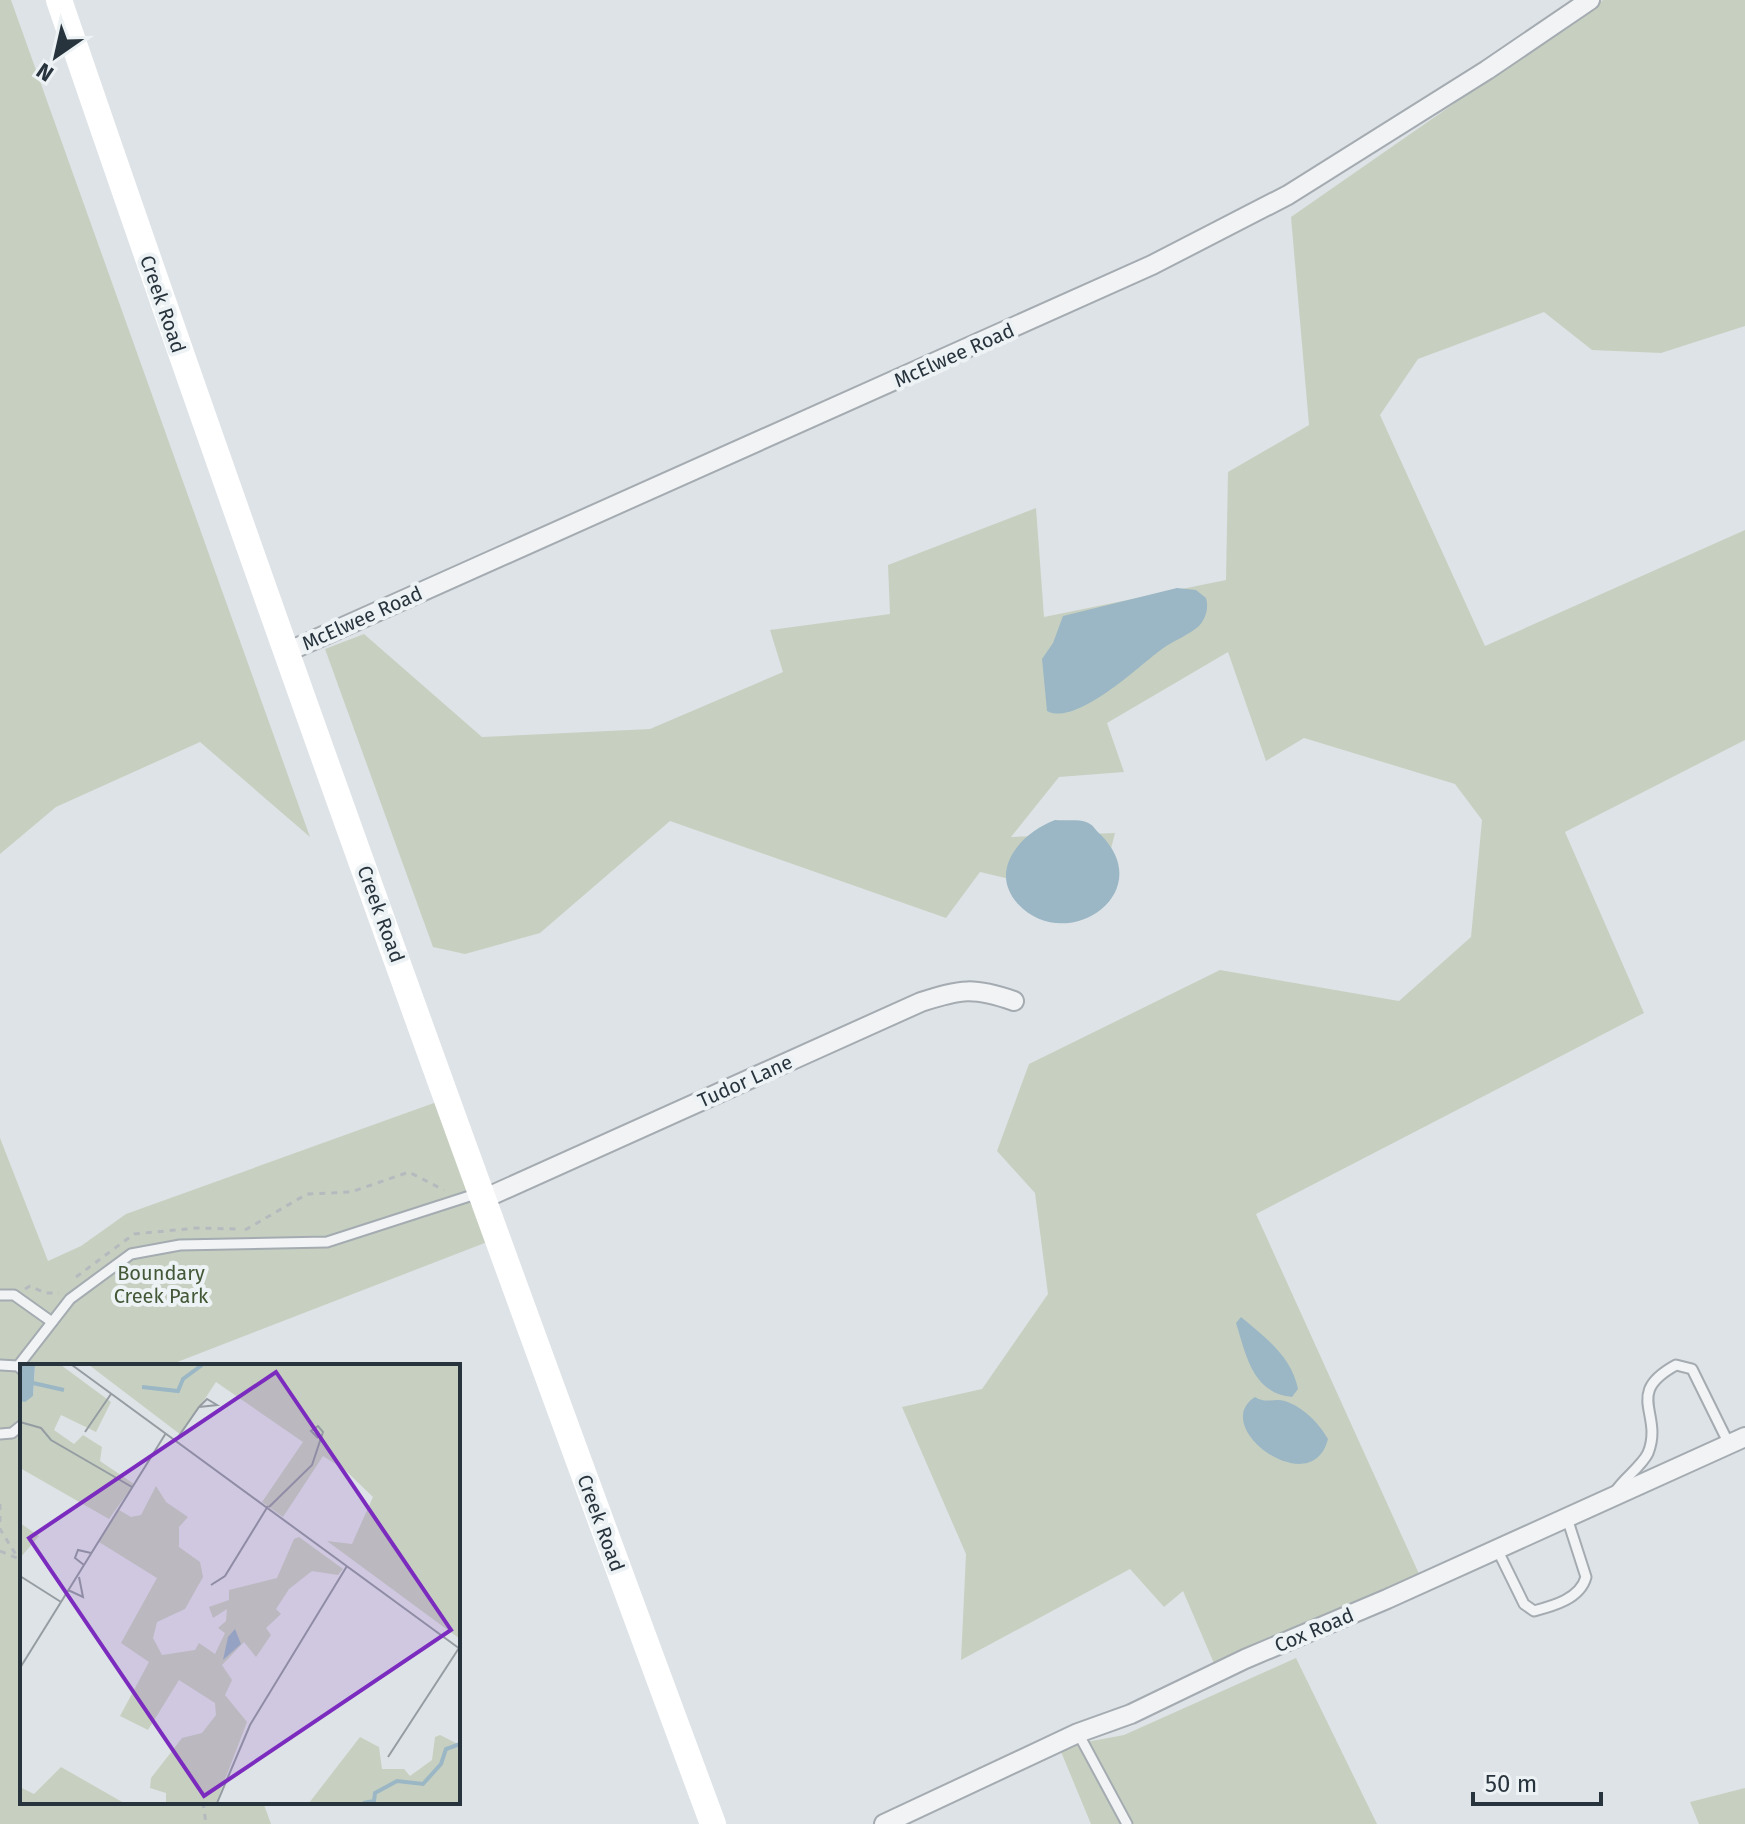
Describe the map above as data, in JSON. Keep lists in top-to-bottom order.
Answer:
{
  "streets": {
    "main road": ["Creek Road"],
    "street": ["McElwee Road", "Tudor Lane", "Cox Road"]
  },
  "crossings": [
    ["Creek Road", "McElwee Road"],
    ["Creek Road", "Tudor Lane"]
  ],
  "parks": ["Boundary Creek Park"],
  "scale_bar": "50 m",
  "north": "bottom left"
}
